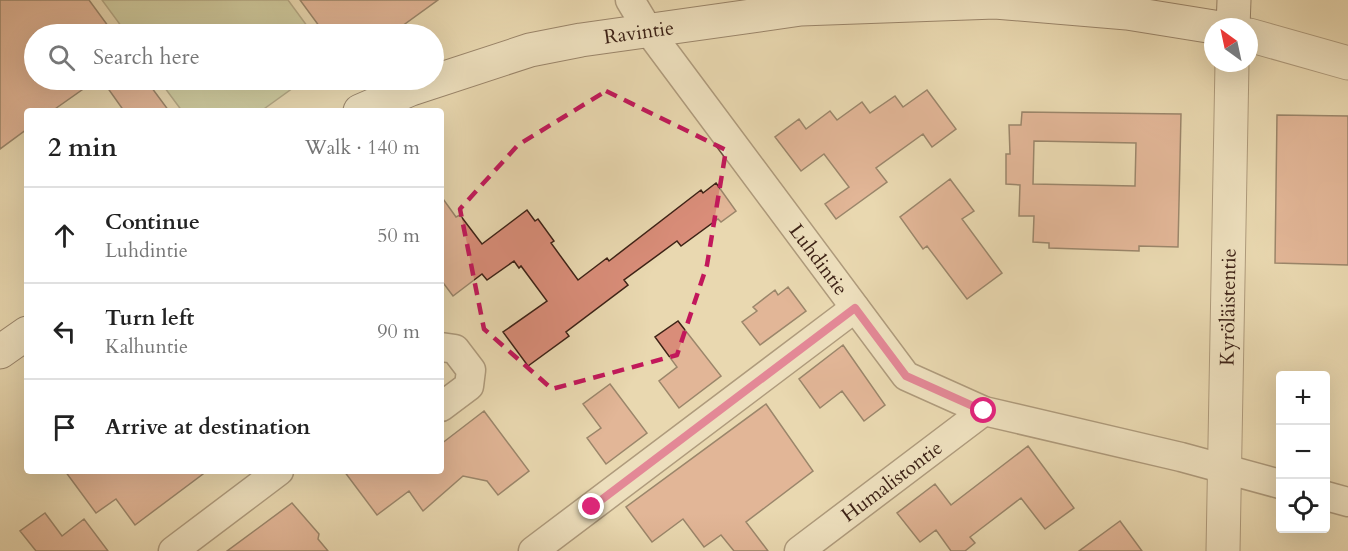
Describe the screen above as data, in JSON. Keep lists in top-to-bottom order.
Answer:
{
  "streets": {
    "main road": ["Ravintie", "Kyröläistentie"],
    "street": ["Luhdintie", "Humalistontie"]
  },
  "crossings": [
    ["Ravintie", "Luhdintie"],
    ["Luhdintie", "Kyröläistentie"],
    ["Luhdintie", "Humalistontie"]
  ],
  "north": "top left",
  "page": {
    "search": "Search here",
    "heading": ["2 min", "Walk · 140 m"],
    "list": [
      ["Continue", "Luhdintie", "50 m"],
      ["Turn left", "Kalhuntie", "90 m"],
      "Arrive at destination"
    ],
    "map_buttons": ["+", "−"]
  }
}
